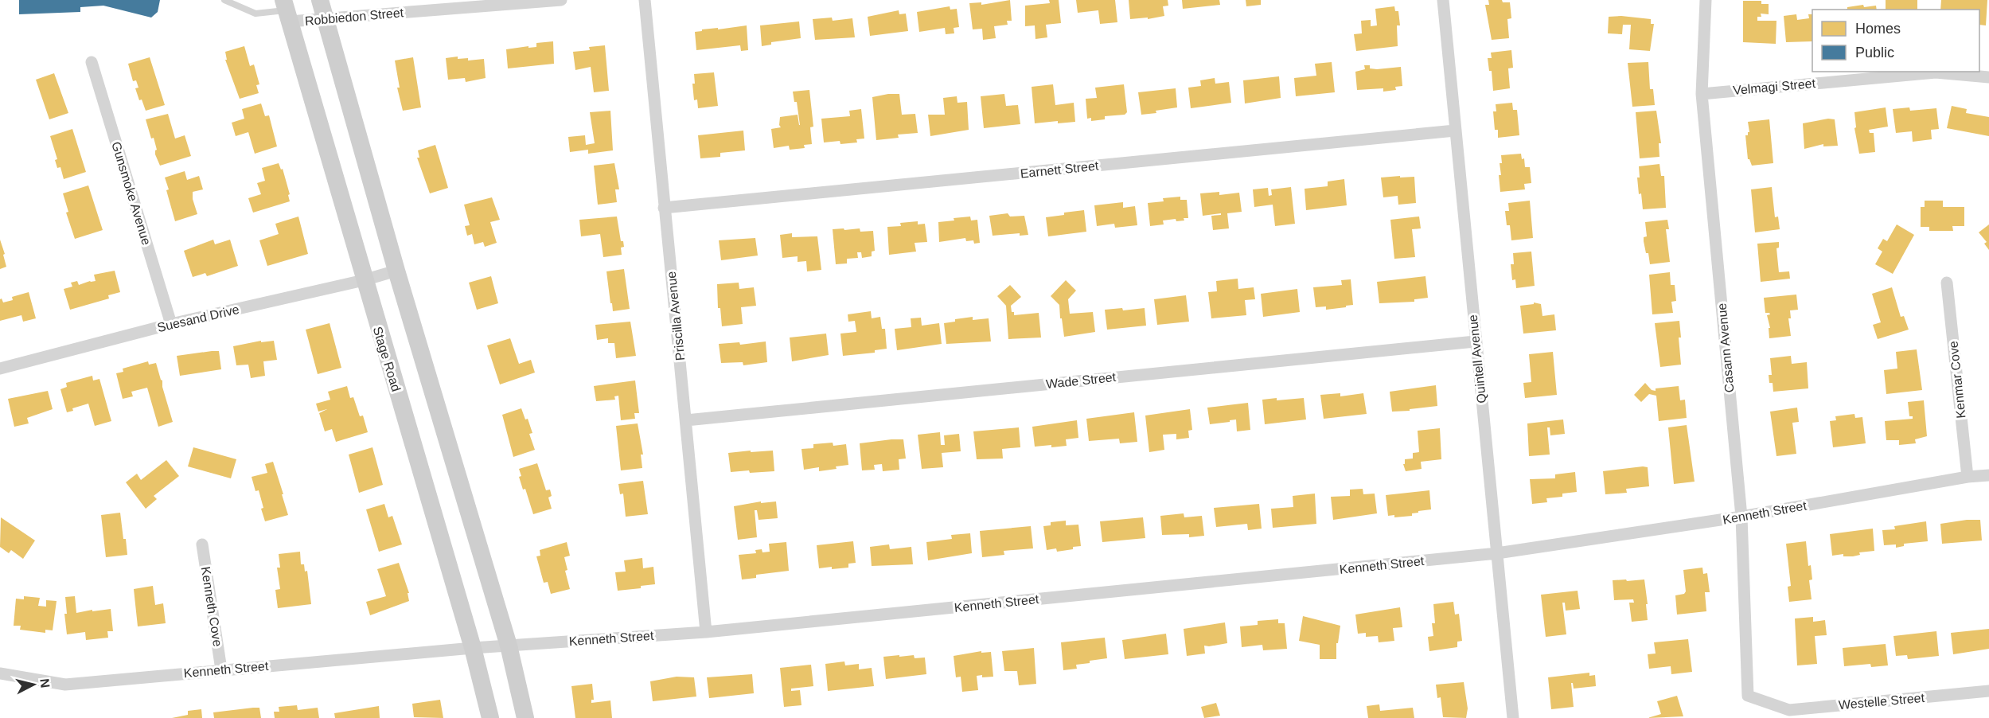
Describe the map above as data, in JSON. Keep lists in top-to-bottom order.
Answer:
{
  "streets": {
    "main road": ["Stage Road"],
    "street": [
      "Robbiedon Street",
      "Velmagi Street",
      "Earnett Street",
      "Gunsmoke Avenue",
      "Priscilla Avenue",
      "Suesand Drive",
      "Casann Avenue",
      "Quintell Avenue",
      "Kenmar Cove",
      "Wade Street",
      "Kenneth Street",
      "Kenneth Cove",
      "Westelle Street"
    ]
  },
  "crossings": [
    ["Robbiedon Street", "Stage Road"],
    ["Velmagi Street", "Casann Avenue"],
    ["Earnett Street", "Priscilla Avenue"],
    ["Earnett Street", "Quintell Avenue"],
    ["Gunsmoke Avenue", "Suesand Drive"],
    ["Priscilla Avenue", "Wade Street"],
    ["Priscilla Avenue", "Kenneth Street"],
    ["Suesand Drive", "Stage Road"],
    ["Casann Avenue", "Kenneth Street"],
    ["Casann Avenue", "Westelle Street"],
    ["Stage Road", "Kenneth Street"],
    ["Quintell Avenue", "Wade Street"],
    ["Quintell Avenue", "Kenneth Street"],
    ["Kenmar Cove", "Kenneth Street"],
    ["Kenneth Street", "Kenneth Cove"]
  ],
  "legend": ["Homes", "Public"],
  "north": "right"
}
